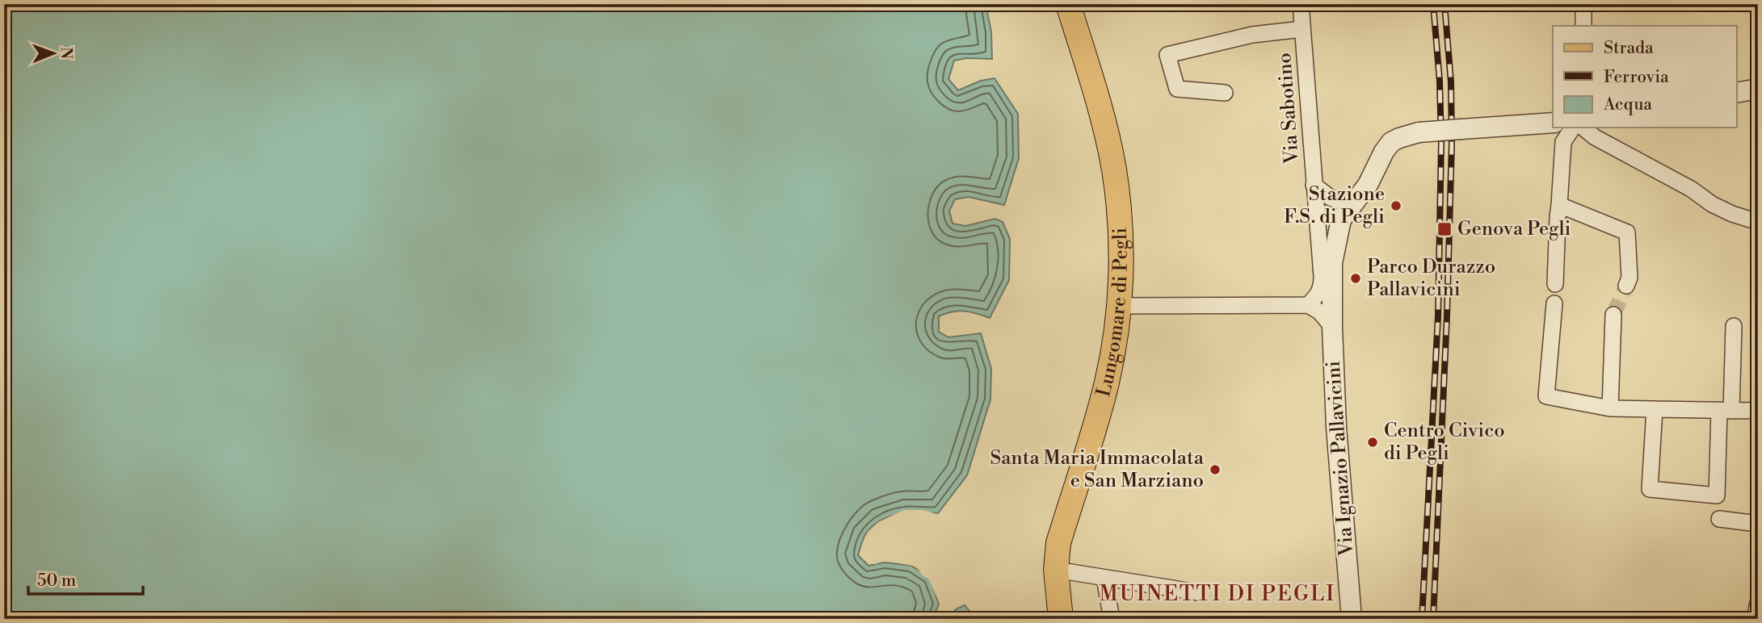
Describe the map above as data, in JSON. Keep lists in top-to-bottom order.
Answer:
{
  "streets": {
    "main road": ["Lungomare di Pegli"],
    "street": ["Via Sabotino", "Via Ignazio Pallavicini"]
  },
  "districts": ["MUINETTI DI PEGLI"],
  "places": {
    "other": [
      "Stazione F.S. di Pegli",
      "Parco Durazzo Pallavicini",
      "Centro Civico di Pegli",
      "Santa Maria Immacolata e San Marziano"
    ],
    "transit": ["Genova Pegli"]
  },
  "legend": ["Strada", "Ferrovia", "Acqua"],
  "scale_bar": "50 m",
  "north": "right"
}
